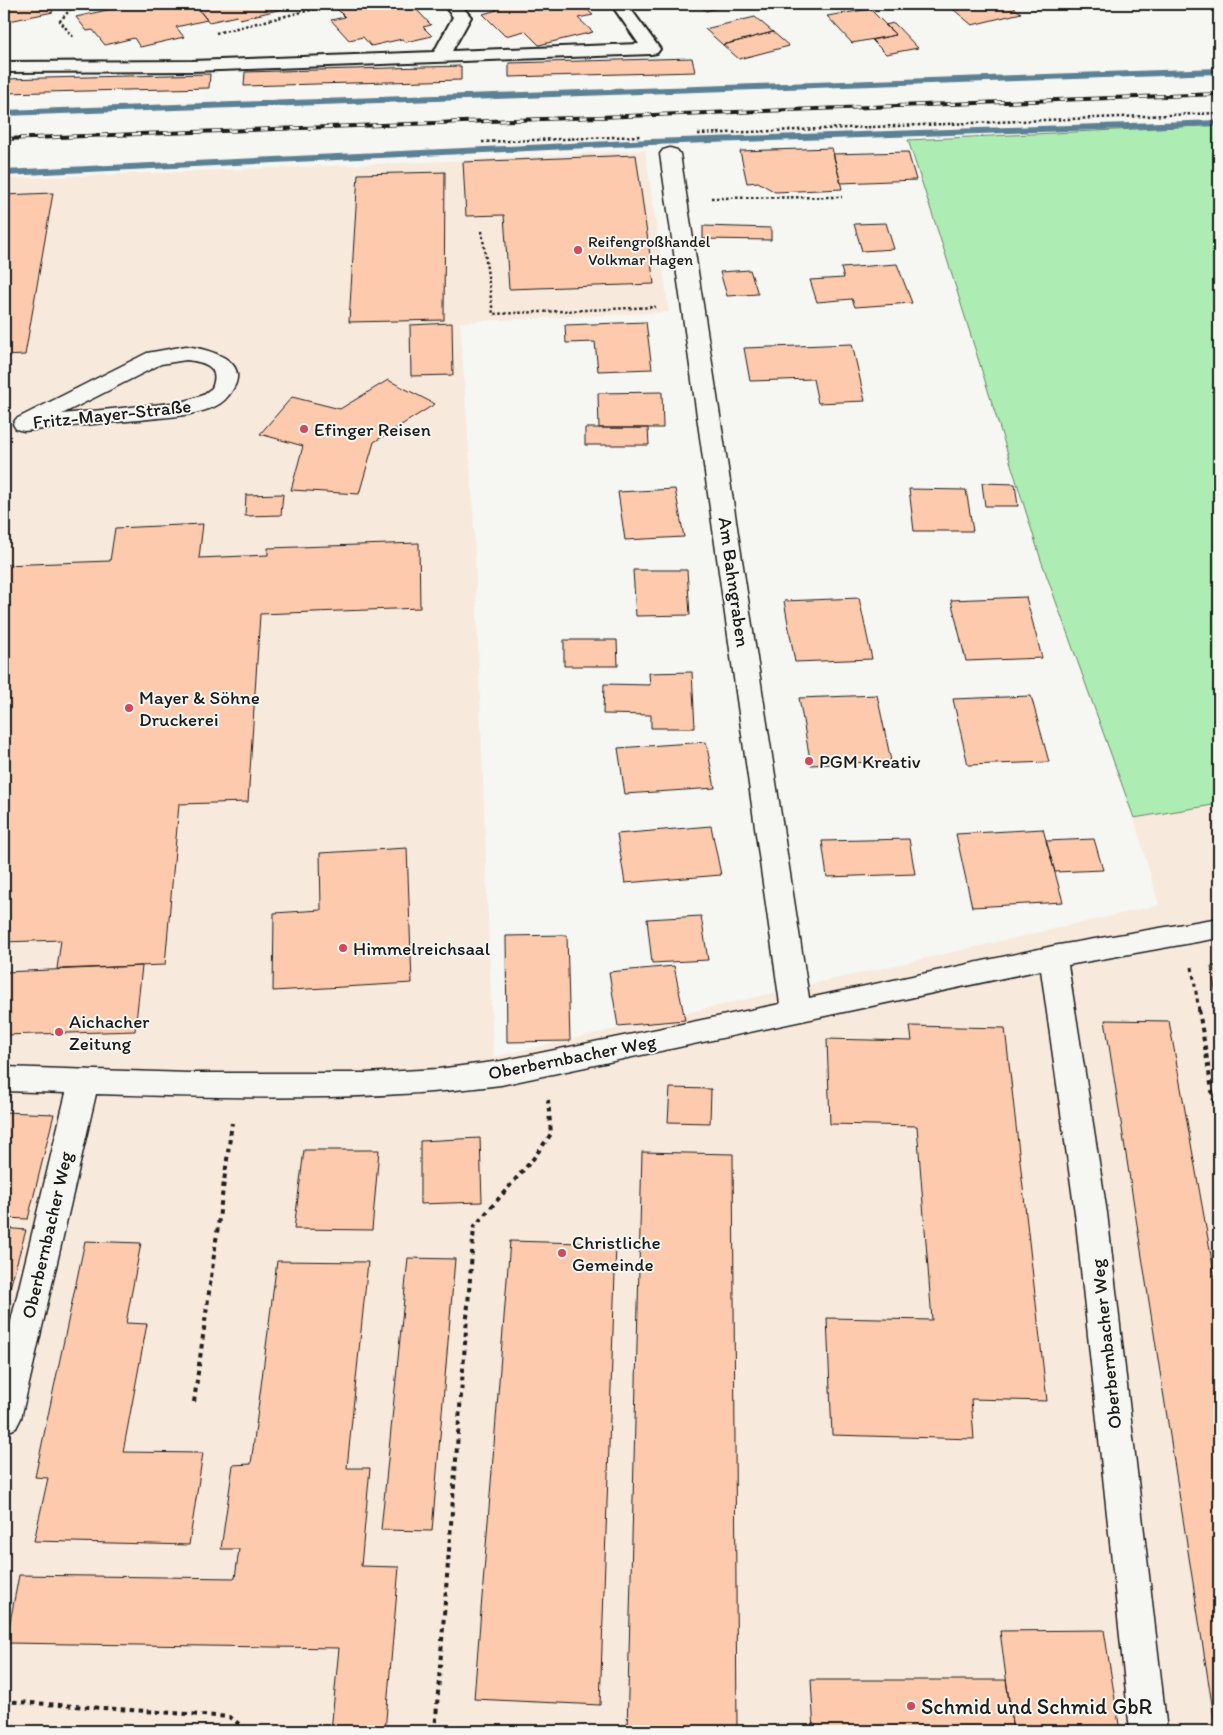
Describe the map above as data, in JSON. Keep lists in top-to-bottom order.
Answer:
{
  "streets": {
    "street": ["Fritz-Mayer-Straße", "Am Bahngraben", "Oberbernbacher Weg"]
  },
  "crossings": [
    ["Am Bahngraben", "Oberbernbacher Weg"]
  ],
  "places": [
    "Reifengroßhandel Volkmar Hagen",
    "Efinger Reisen",
    "Mayer & Söhne Druckerei",
    "PGM Kreativ",
    "Himmelreichsaal",
    "Aichacher Zeitung",
    "Christliche Gemeinde",
    "Schmid und Schmid GbR"
  ]
}
